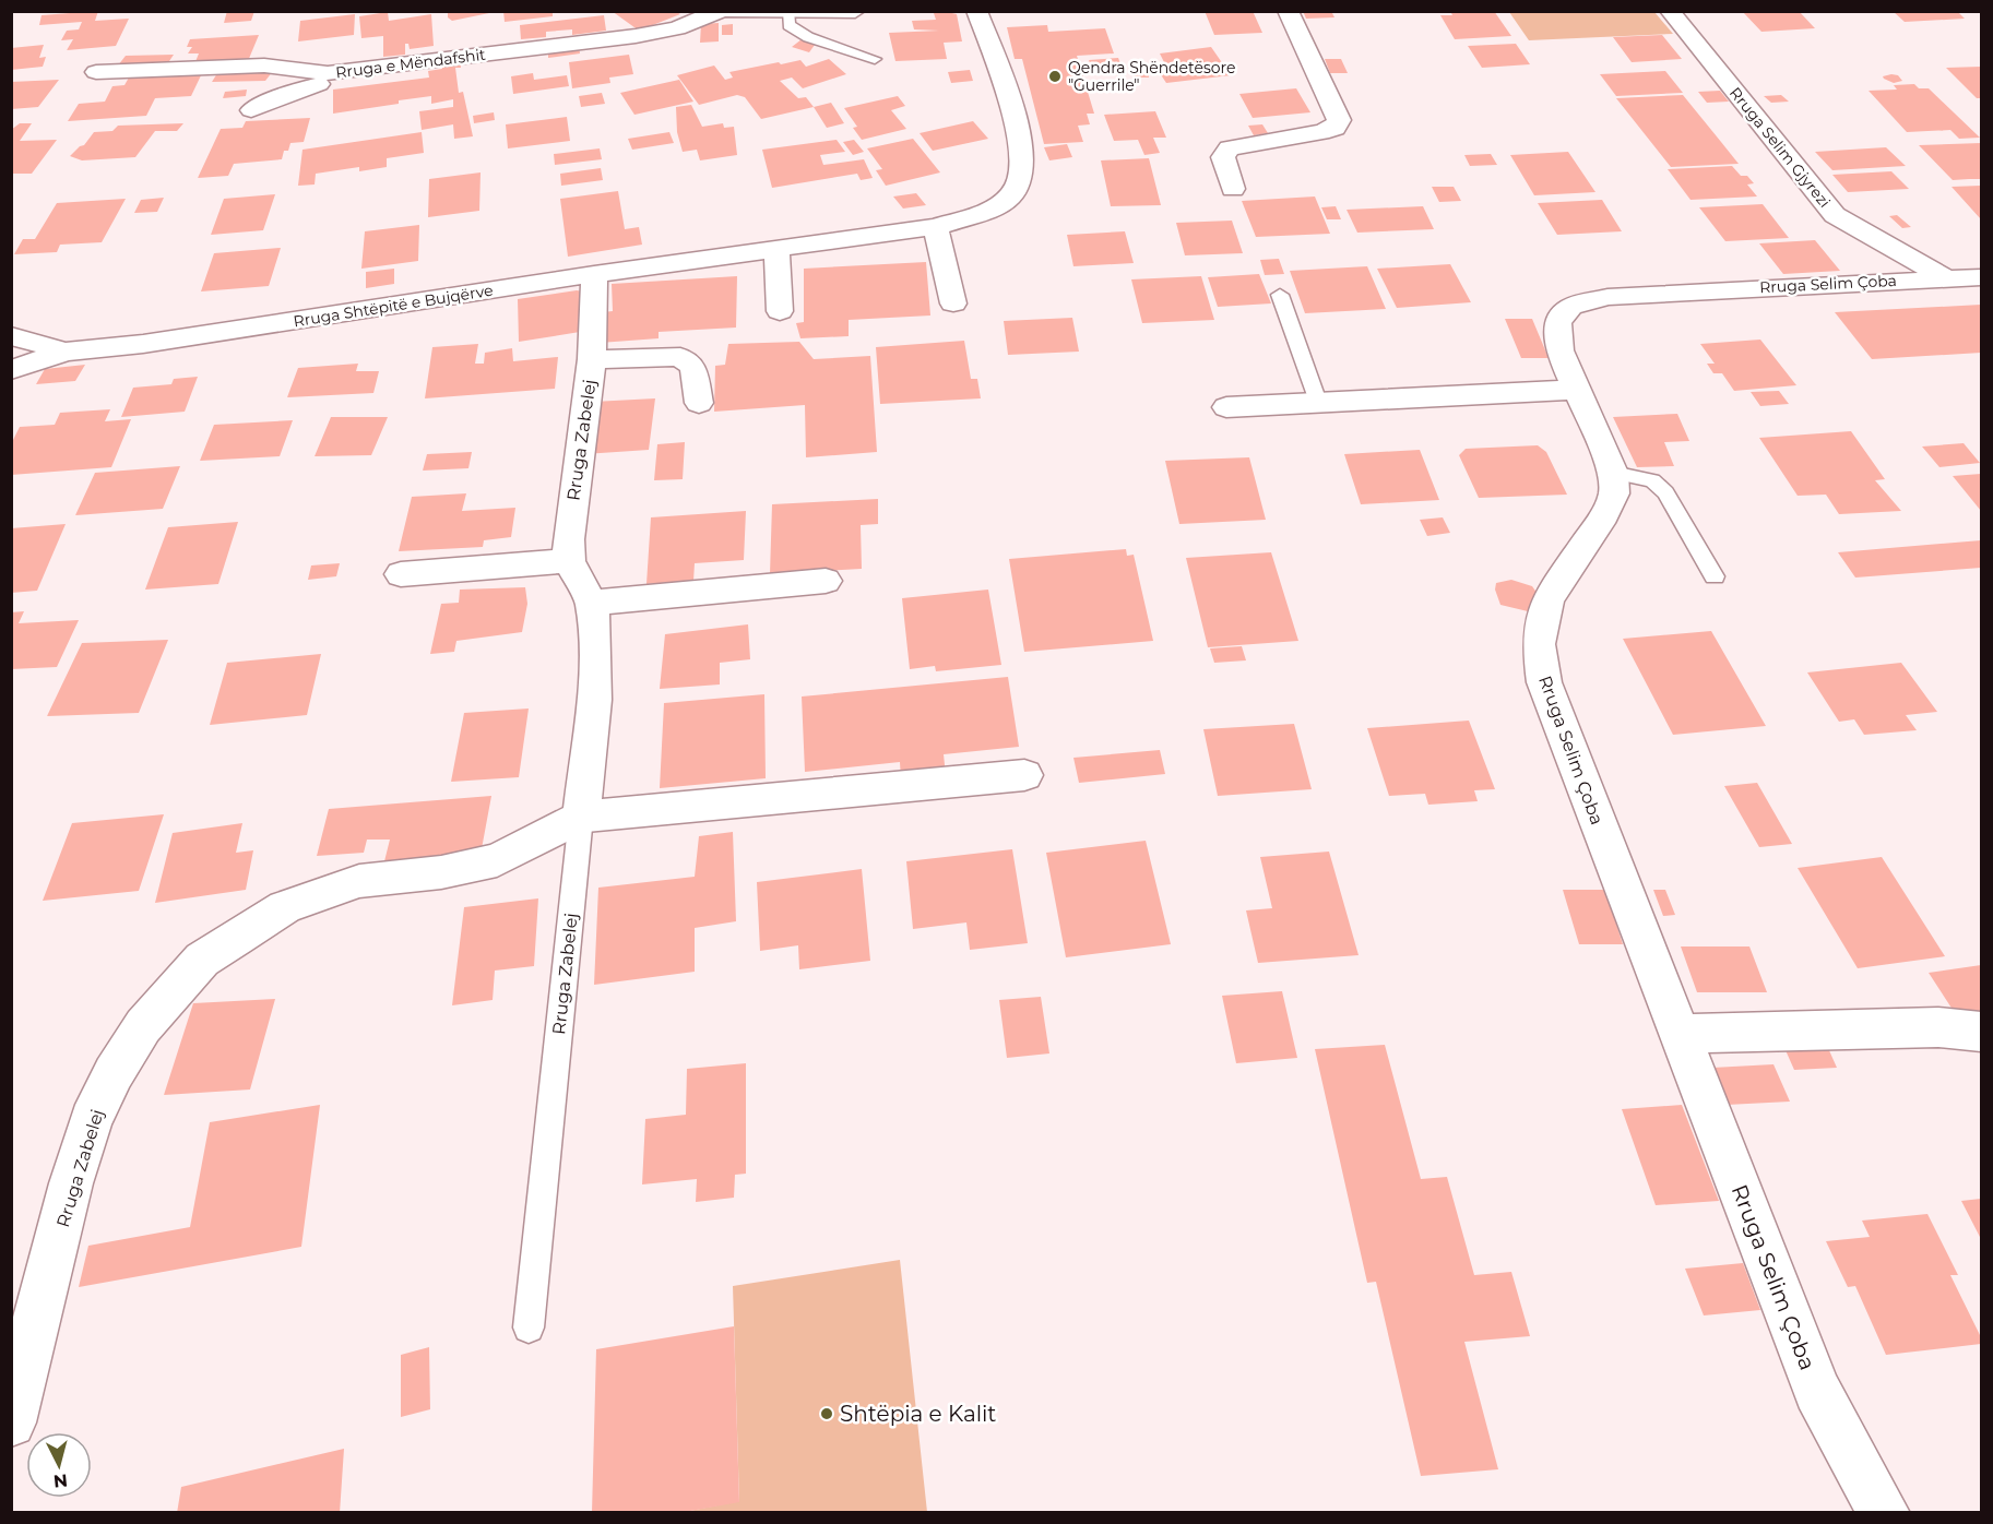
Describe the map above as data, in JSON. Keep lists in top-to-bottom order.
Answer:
{
  "streets": {
    "street": [
      "Rruga e Mëndafshit",
      "Rruga Selim Gjyrezi",
      "Rruga Selim Çoba",
      "Rruga Shtëpitë e Bujqërve",
      "Rruga Zabelej"
    ]
  },
  "crossings": [
    ["Rruga Selim Gjyrezi", "Rruga Selim Çoba"],
    ["Rruga Shtëpitë e Bujqërve", "Rruga Zabelej"]
  ],
  "places": ["Qendra Shëndetësore \"Guerrile\"", "Shtëpia e Kalit"],
  "north": "bottom"
}
